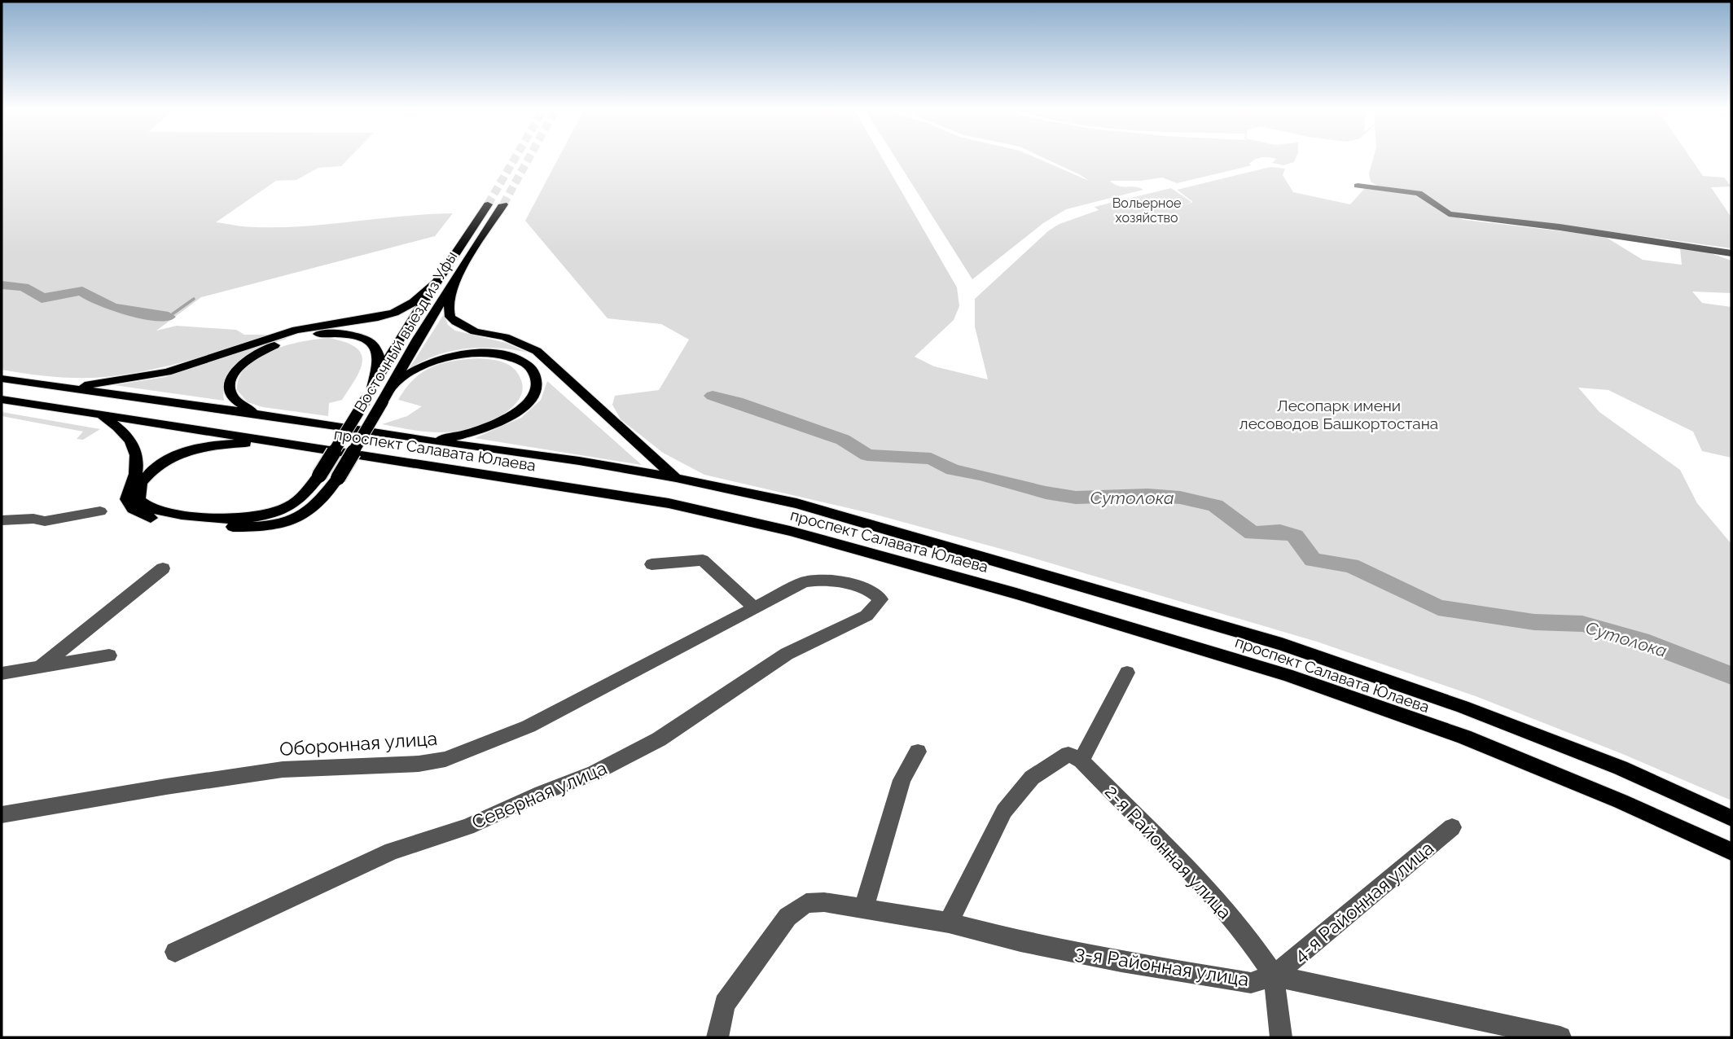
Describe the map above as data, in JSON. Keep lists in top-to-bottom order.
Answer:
{
  "streets": {
    "main road": ["Восточный выезд из Уфы", "проспект Салавата Юлаева"],
    "street": [
      "Оборонная улица",
      "Северная улица",
      "2-я Районная улица",
      "4-я Районная улица",
      "3-я Районная улица"
    ]
  },
  "crossings": [
    ["Восточный выезд из Уфы", "проспект Салавата Юлаева"],
    ["Оборонная улица", "Северная улица"],
    ["2-я Районная улица", "4-я Районная улица"],
    ["2-я Районная улица", "3-я Районная улица"],
    ["4-я Районная улица", "3-я Районная улица"]
  ],
  "water": ["Сутолока"],
  "parks": ["Вольерное хозяйство", "Лесопарк имени лесоводов Башкортостана"]
}
